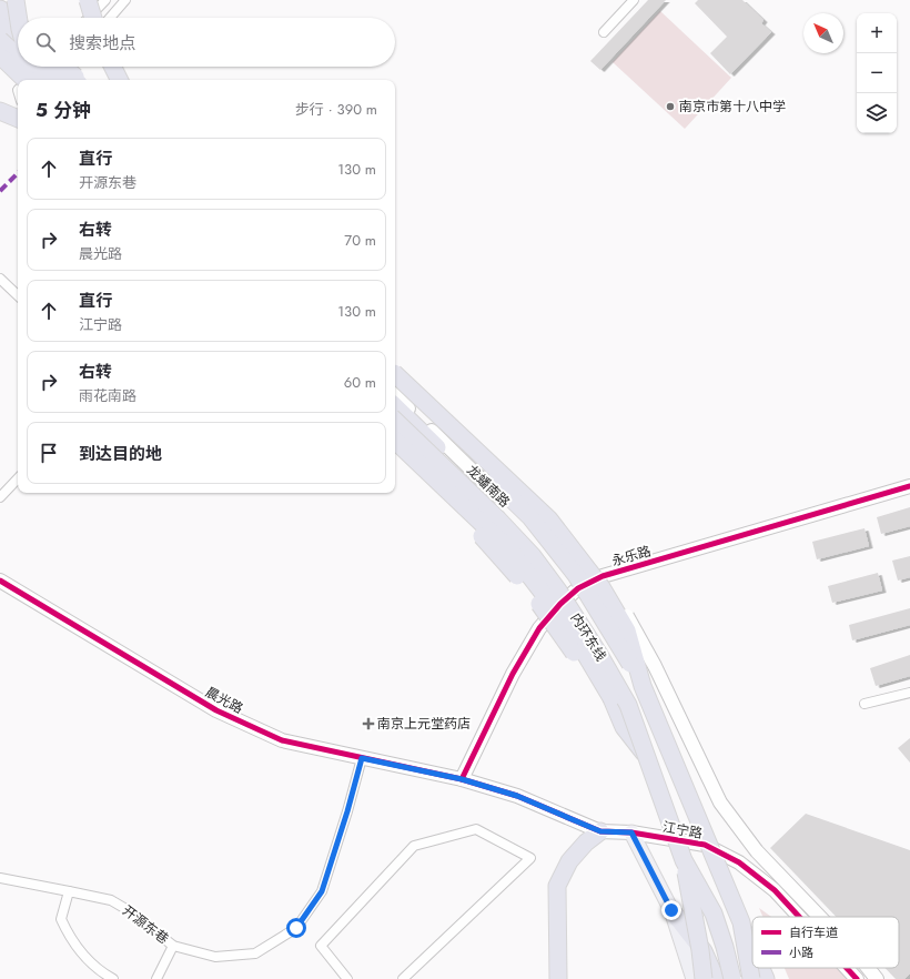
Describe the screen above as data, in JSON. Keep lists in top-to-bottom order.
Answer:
{
  "streets": {
    "highway": ["内环东线"],
    "street": [
      "龙蟠南路",
      "永乐路",
      "晨光路",
      "江宁路",
      "开源东巷"
    ]
  },
  "crossings": [
    ["龙蟠南路", "永乐路"],
    ["永乐路", "晨光路"],
    ["永乐路", "江宁路"],
    ["晨光路", "江宁路"],
    ["晨光路", "开源东巷"]
  ],
  "places": {
    "other": ["南京市第十八中学"],
    "health": ["南京上元堂药店"]
  },
  "legend": ["自行车道", "小路"],
  "north": "top left",
  "page": {
    "map_buttons": ["+", "−"],
    "search": "搜索地点",
    "heading": ["5 分钟", "步行 · 390 m"],
    "list": [
      ["直行", "开源东巷", "130 m"],
      ["右转", "晨光路", "70 m"],
      ["直行", "江宁路", "130 m"],
      ["右转", "雨花南路", "60 m"],
      "到达目的地"
    ]
  }
}
